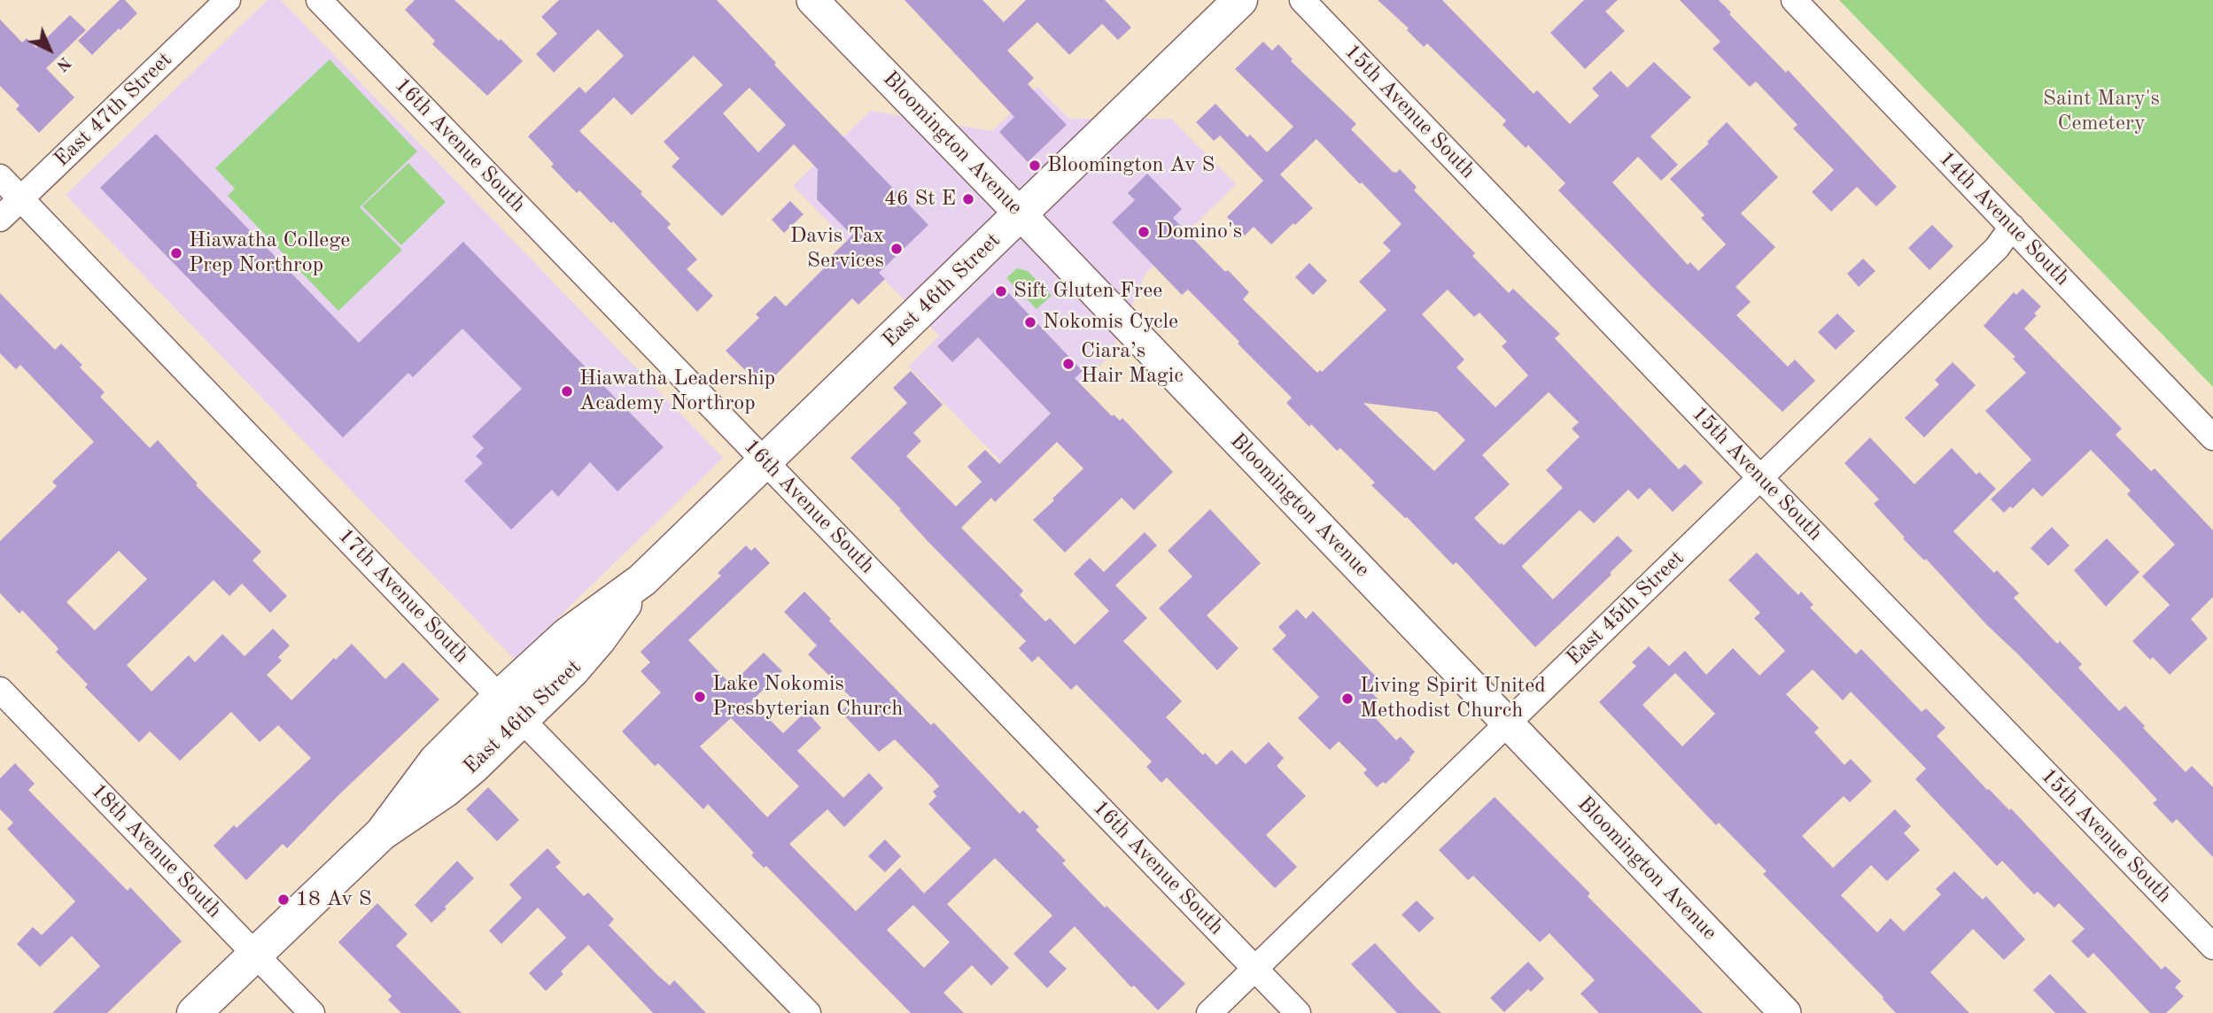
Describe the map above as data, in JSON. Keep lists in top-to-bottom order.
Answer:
{
  "streets": {
    "main road": ["East 46th Street"],
    "street": [
      "East 47th Street",
      "15th Avenue South",
      "Bloomington Avenue",
      "16th Avenue South",
      "14th Avenue South",
      "17th Avenue South",
      "East 45th Street",
      "18th Avenue South"
    ]
  },
  "crossings": [
    ["East 47th Street", "17th Avenue South"],
    ["15th Avenue South", "East 45th Street"],
    ["Bloomington Avenue", "East 46th Street"],
    ["Bloomington Avenue", "East 45th Street"],
    ["16th Avenue South", "East 46th Street"],
    ["16th Avenue South", "East 45th Street"],
    ["14th Avenue South", "East 45th Street"],
    ["East 46th Street", "17th Avenue South"],
    ["East 46th Street", "18th Avenue South"]
  ],
  "parks": ["Saint Mary's Cemetery"],
  "places": [
    "Bloomington Av S",
    "46 St E",
    "Domino's",
    "Davis Tax Services",
    "Hiawatha College Prep Northrop",
    "Sift Gluten Free",
    "Nokomis Cycle",
    "Ciara’s Hair Magic",
    "Hiawatha Leadership Academy Northrop",
    "Lake Nokomis Presbyterian Church",
    "Living Spirit United Methodist Church",
    "18 Av S"
  ],
  "north": "bottom right"
}
